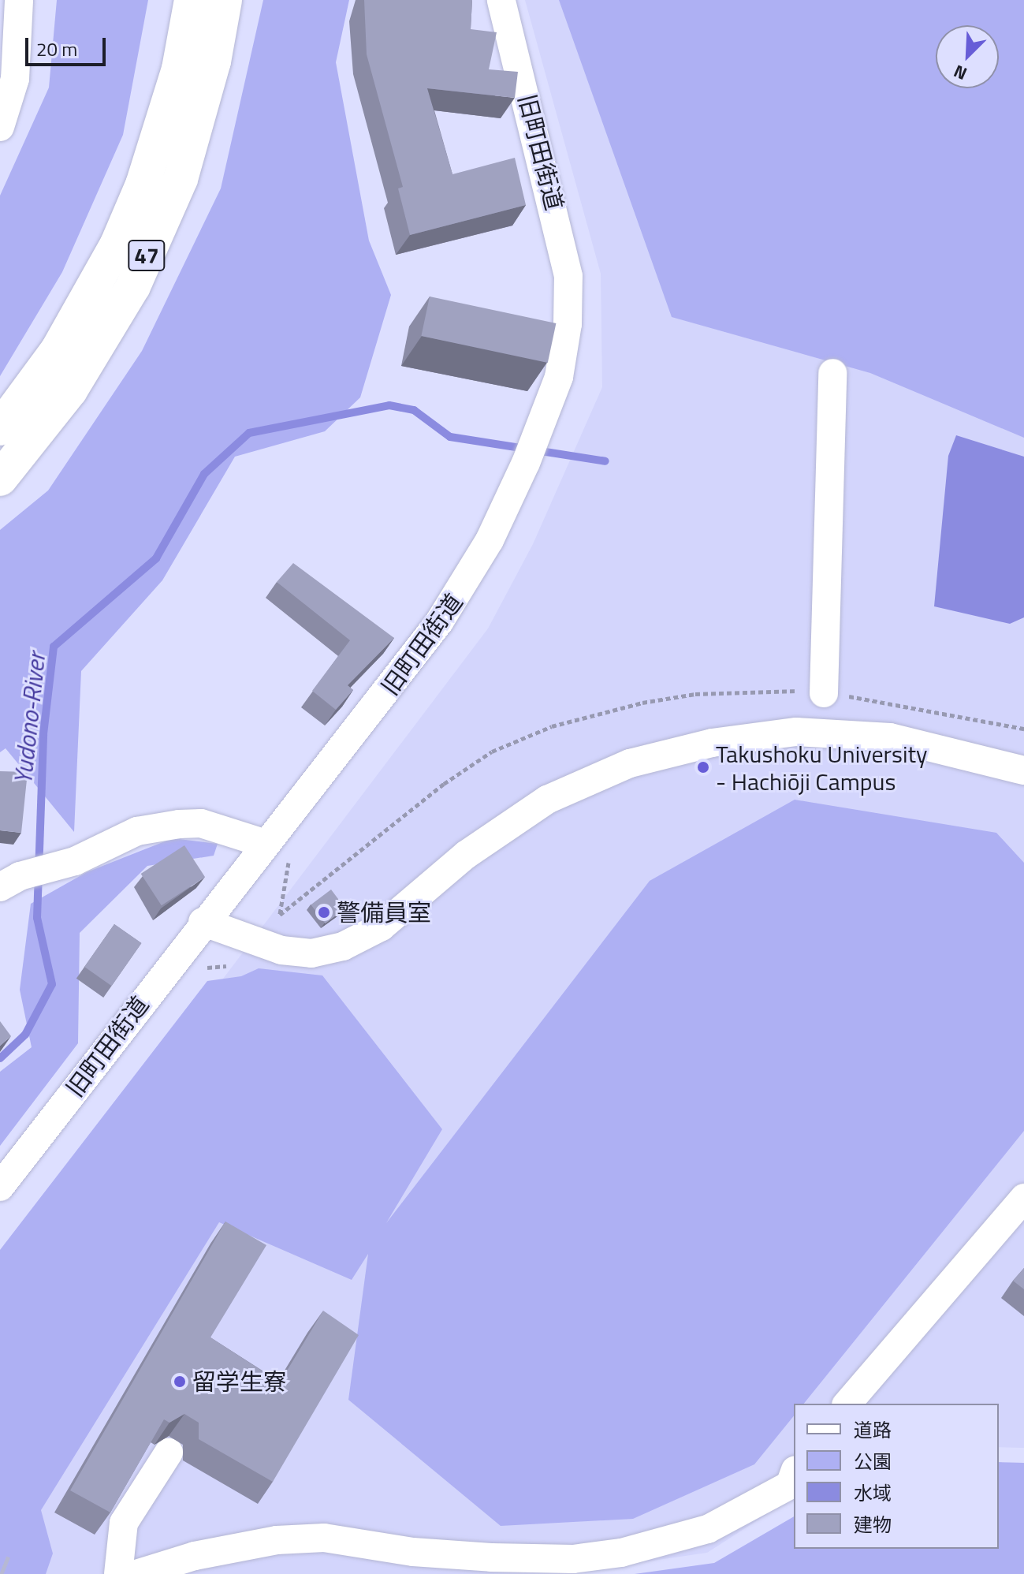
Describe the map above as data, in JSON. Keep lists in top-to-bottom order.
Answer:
{
  "streets": {
    "main road": ["47"],
    "street": ["旧町田街道"]
  },
  "water": ["Yudono-River"],
  "places": ["Takushoku University - Hachiōji Campus", "警備員室", "留学生寮"],
  "legend": [
    "道路",
    "公園",
    "水域",
    "建物"
  ],
  "scale_bar": "20 m",
  "north": "bottom left"
}
